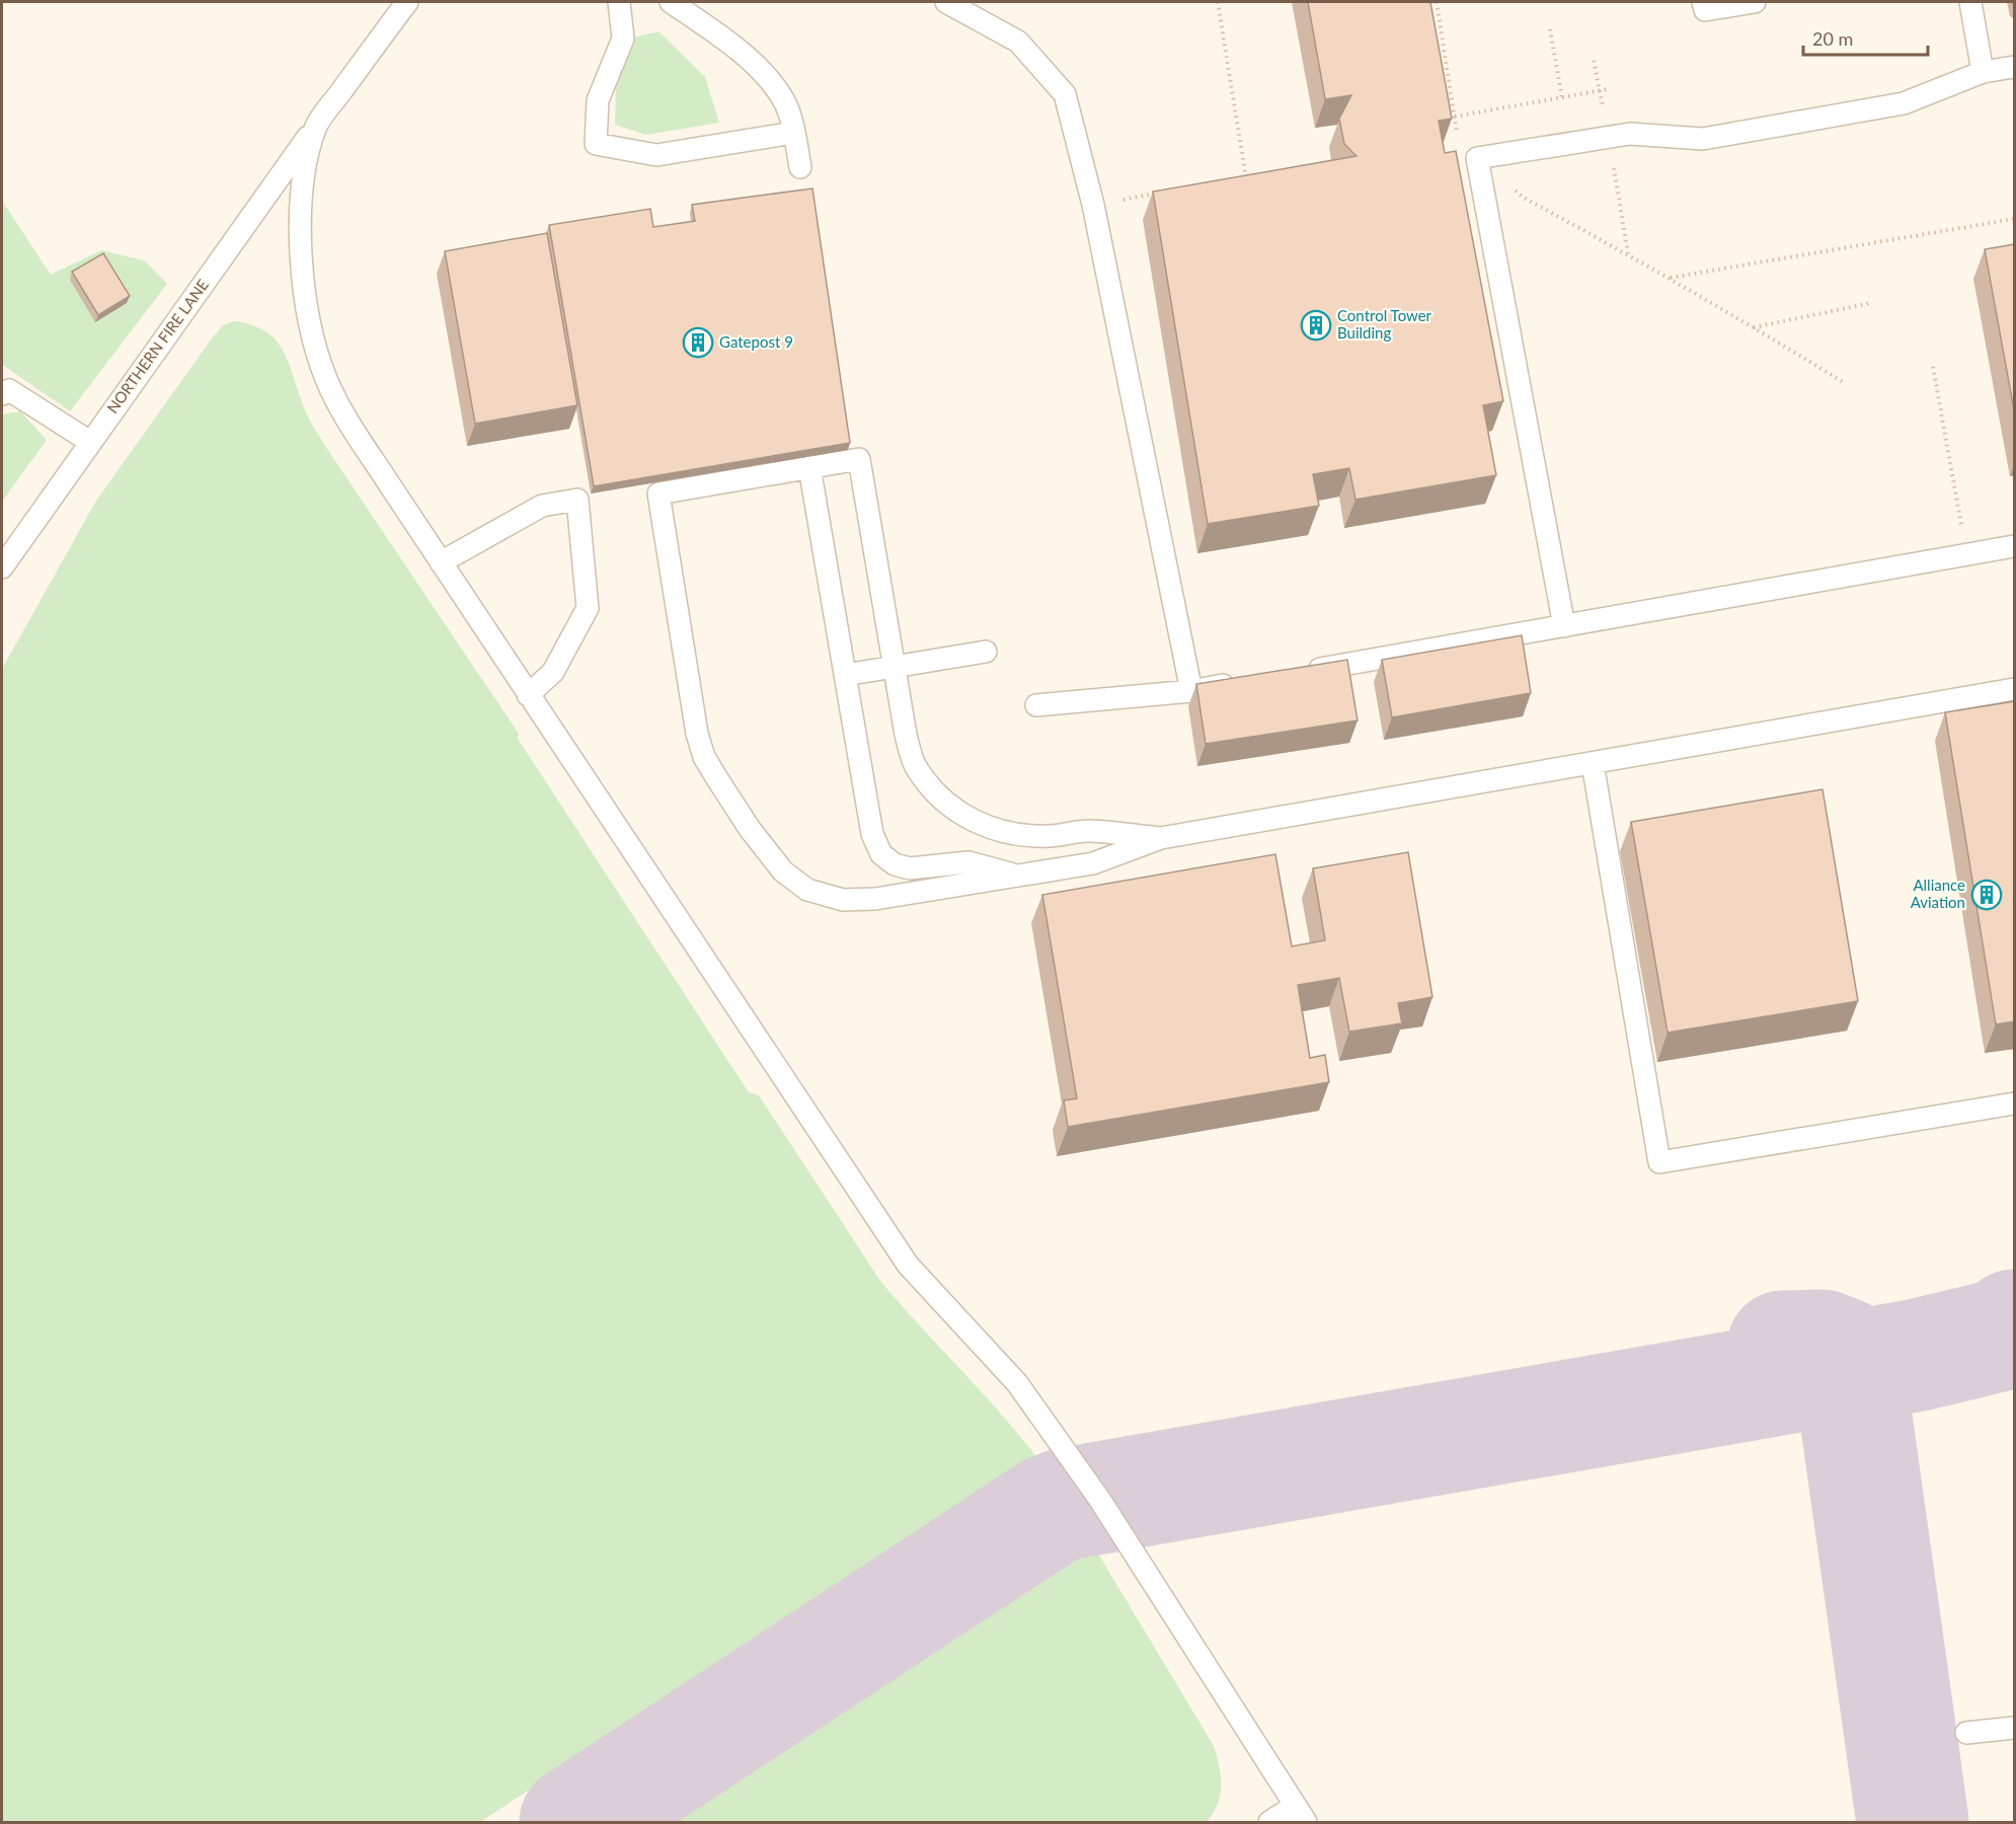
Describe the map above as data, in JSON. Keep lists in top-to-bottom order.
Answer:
{
  "streets": {
    "lane": ["NORTHERN FIRE LANE"]
  },
  "places": {
    "building": ["Control Tower Building", "Gatepost 9", "Alliance Aviation"]
  },
  "scale_bar": "20 m"
}
